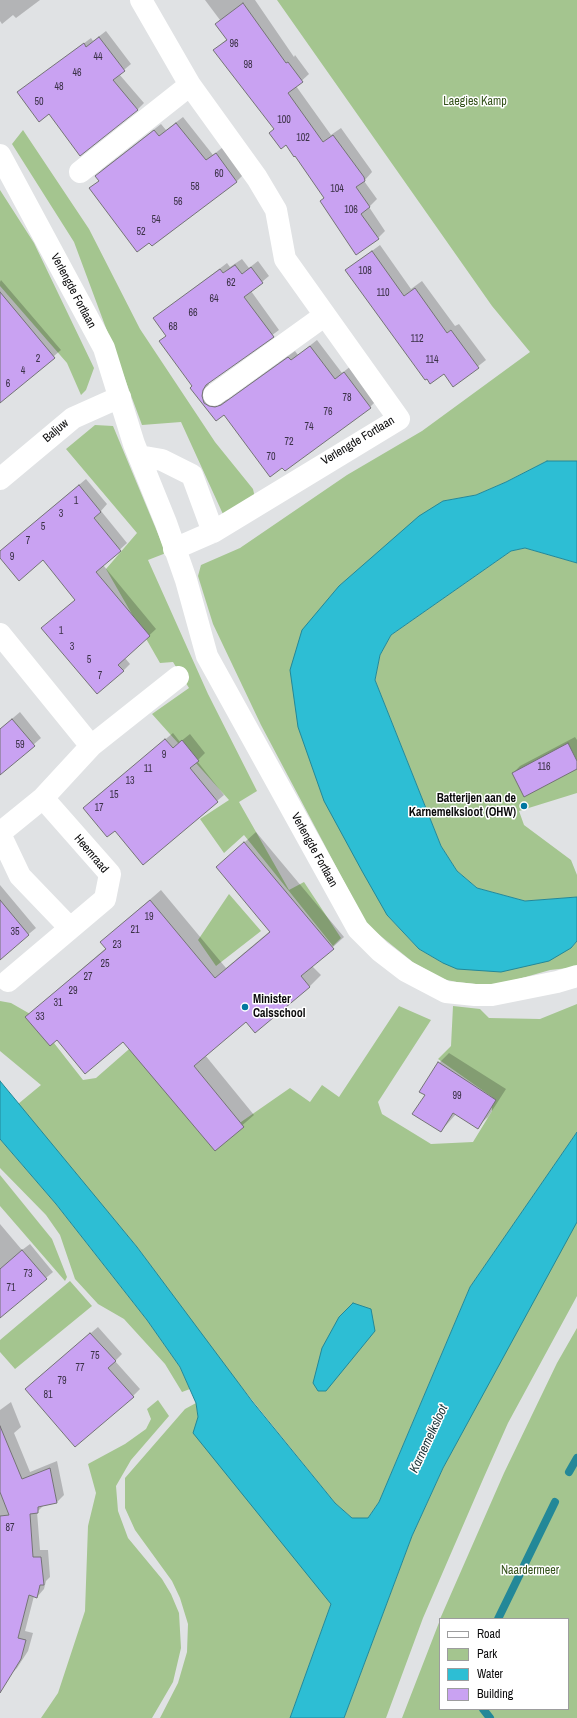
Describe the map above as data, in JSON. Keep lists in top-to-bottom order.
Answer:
{
  "streets": {
    "street": ["Verlengde Fortlaan", "Baljuw", "Heemraad"]
  },
  "crossings": [
    ["Verlengde Fortlaan", "Baljuw"]
  ],
  "water": ["Karnemelksloot"],
  "parks": ["Laegies Kamp", "Naardermeer"],
  "places": ["Batterijen aan de Karnemelksloot (OHW)", "Minister Calsschool"],
  "house_numbers": [
    "96",
    "44",
    "98",
    "46",
    "48",
    "50",
    "100",
    "102",
    "60",
    "58",
    "104",
    "56",
    "106",
    "54",
    "52",
    "108",
    "62",
    "110",
    "64",
    "66",
    "68",
    "112",
    "2",
    "114",
    "4",
    "6",
    "78",
    "76",
    "74",
    "72",
    "70",
    "1",
    "3",
    "5",
    "7",
    "9",
    "1",
    "3",
    "5",
    "7",
    "59",
    "9",
    "116",
    "11",
    "13",
    "15",
    "17",
    "19",
    "21",
    "35",
    "23",
    "25",
    "27",
    "29",
    "31",
    "33",
    "99",
    "73",
    "71",
    "75",
    "77",
    "79",
    "81",
    "87"
  ],
  "legend": [
    "Road",
    "Park",
    "Water",
    "Building"
  ]
}
